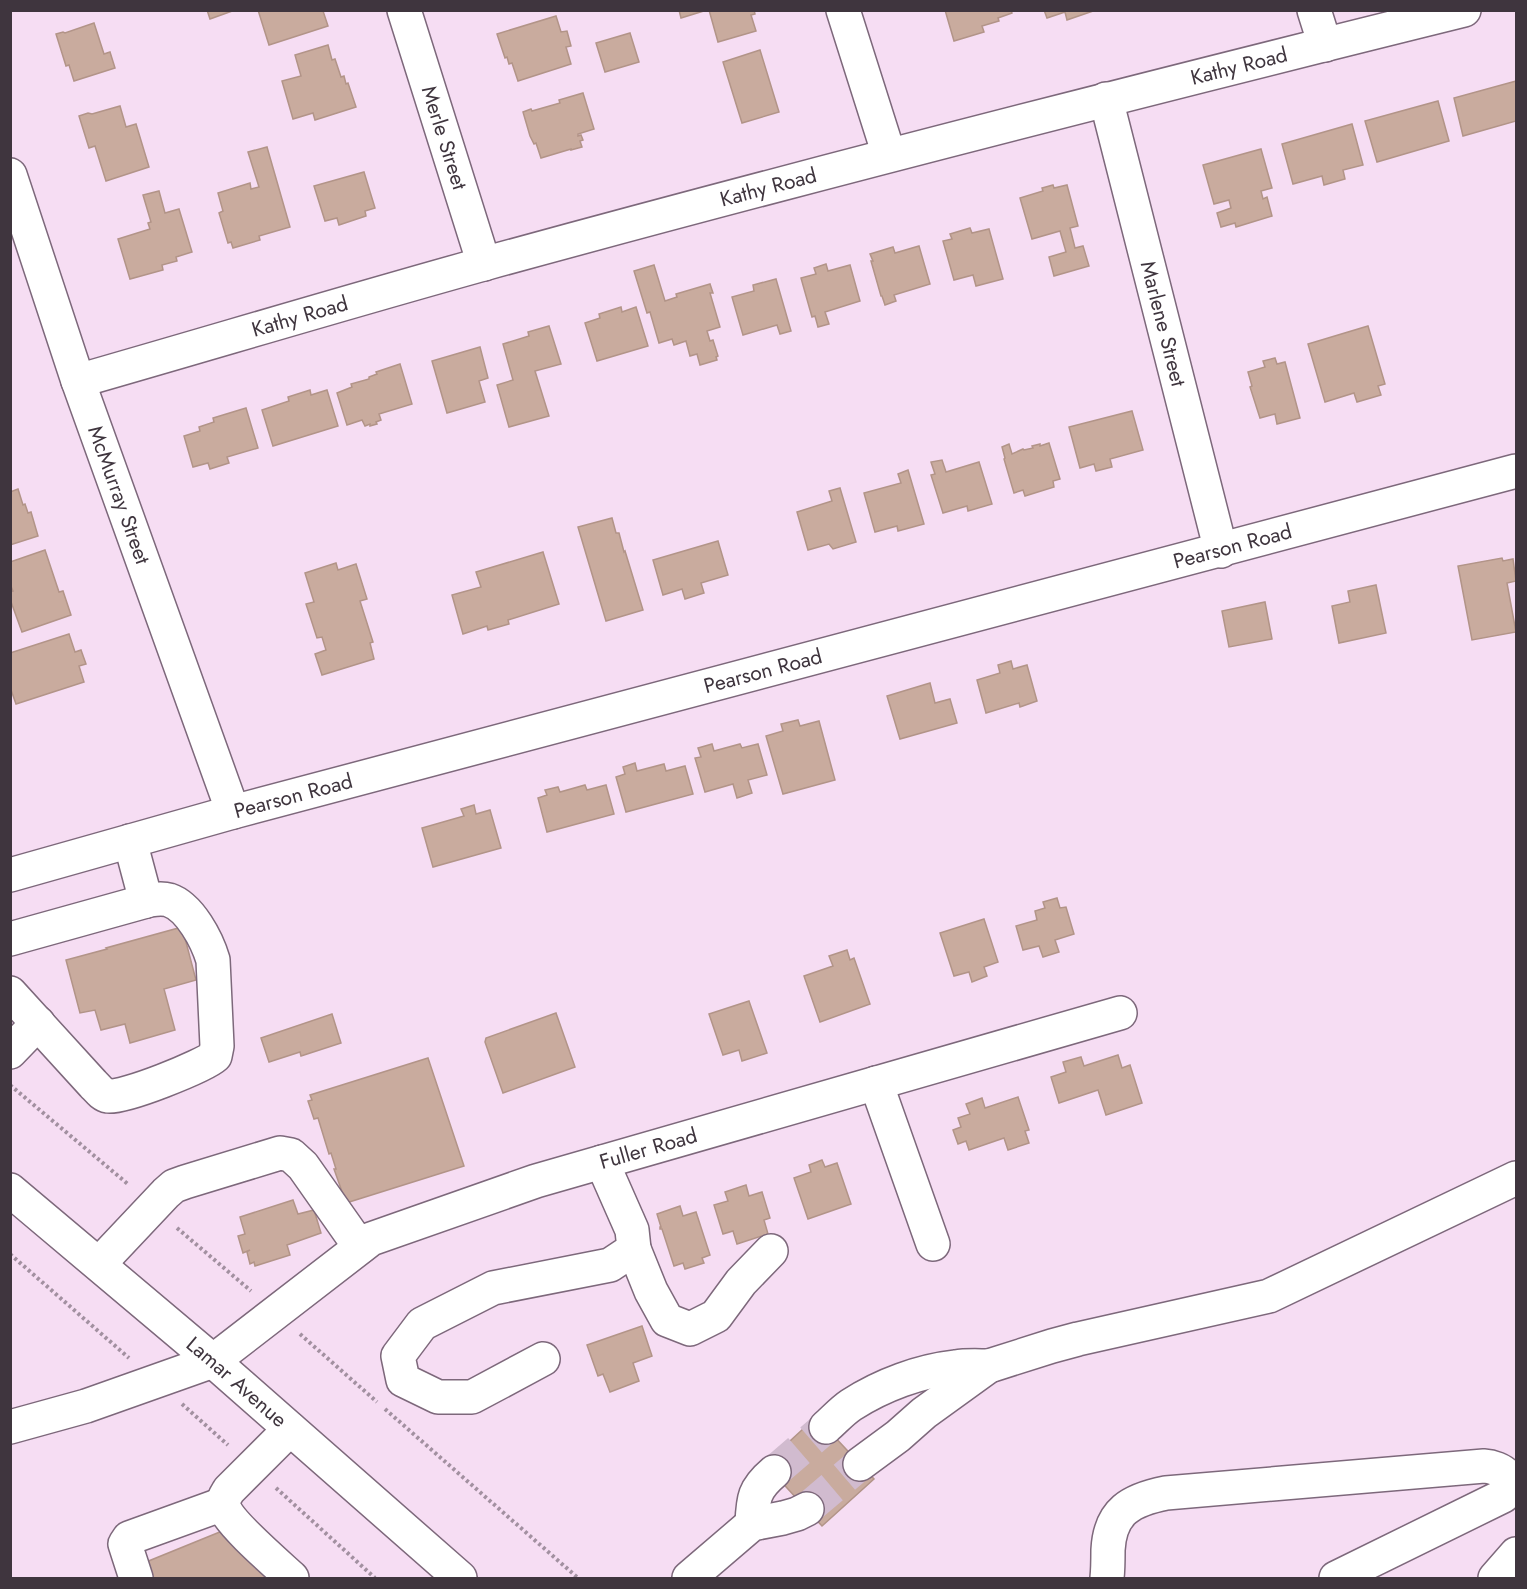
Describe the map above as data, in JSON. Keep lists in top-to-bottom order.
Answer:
{
  "streets": {
    "main road": [
      "Kathy Road",
      "Merle Street",
      "Marlene Street",
      "McMurray Street",
      "Pearson Road",
      "Fuller Road",
      "Lamar Avenue"
    ]
  },
  "crossings": [
    ["Kathy Road", "Merle Street"],
    ["Kathy Road", "Marlene Street"],
    ["Kathy Road", "McMurray Street"],
    ["Marlene Street", "Pearson Road"],
    ["McMurray Street", "Pearson Road"],
    ["Fuller Road", "Lamar Avenue"]
  ]
}
